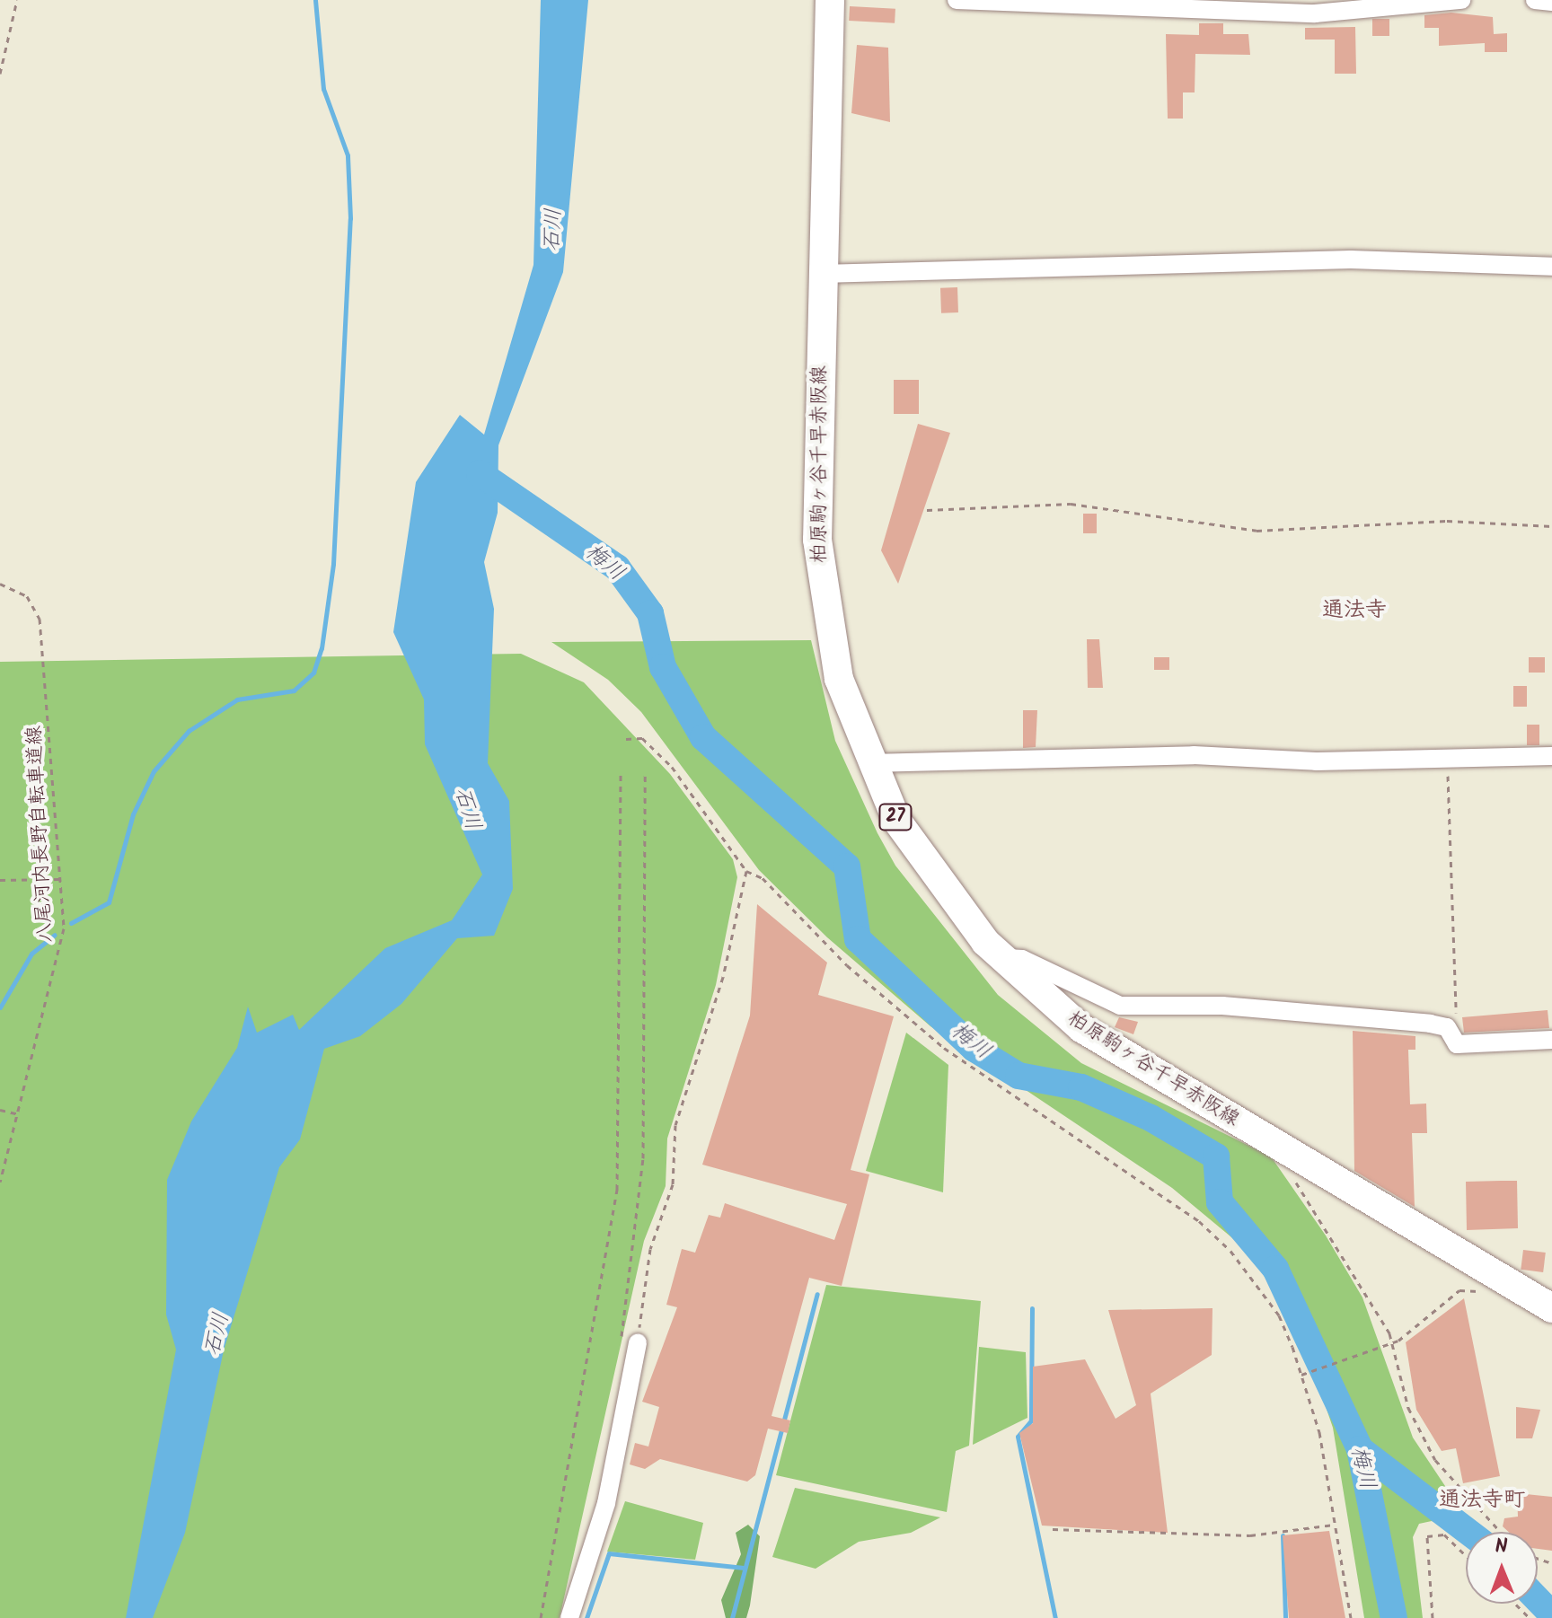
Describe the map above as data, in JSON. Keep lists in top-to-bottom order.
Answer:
{
  "streets": {
    "main road": ["柏原駒ヶ谷千早赤阪線", "27"],
    "path": ["八尾河内長野自転車道線"]
  },
  "districts": ["通法寺", "通法寺町"],
  "water": ["石川", "梅川"],
  "north": "top"
}
